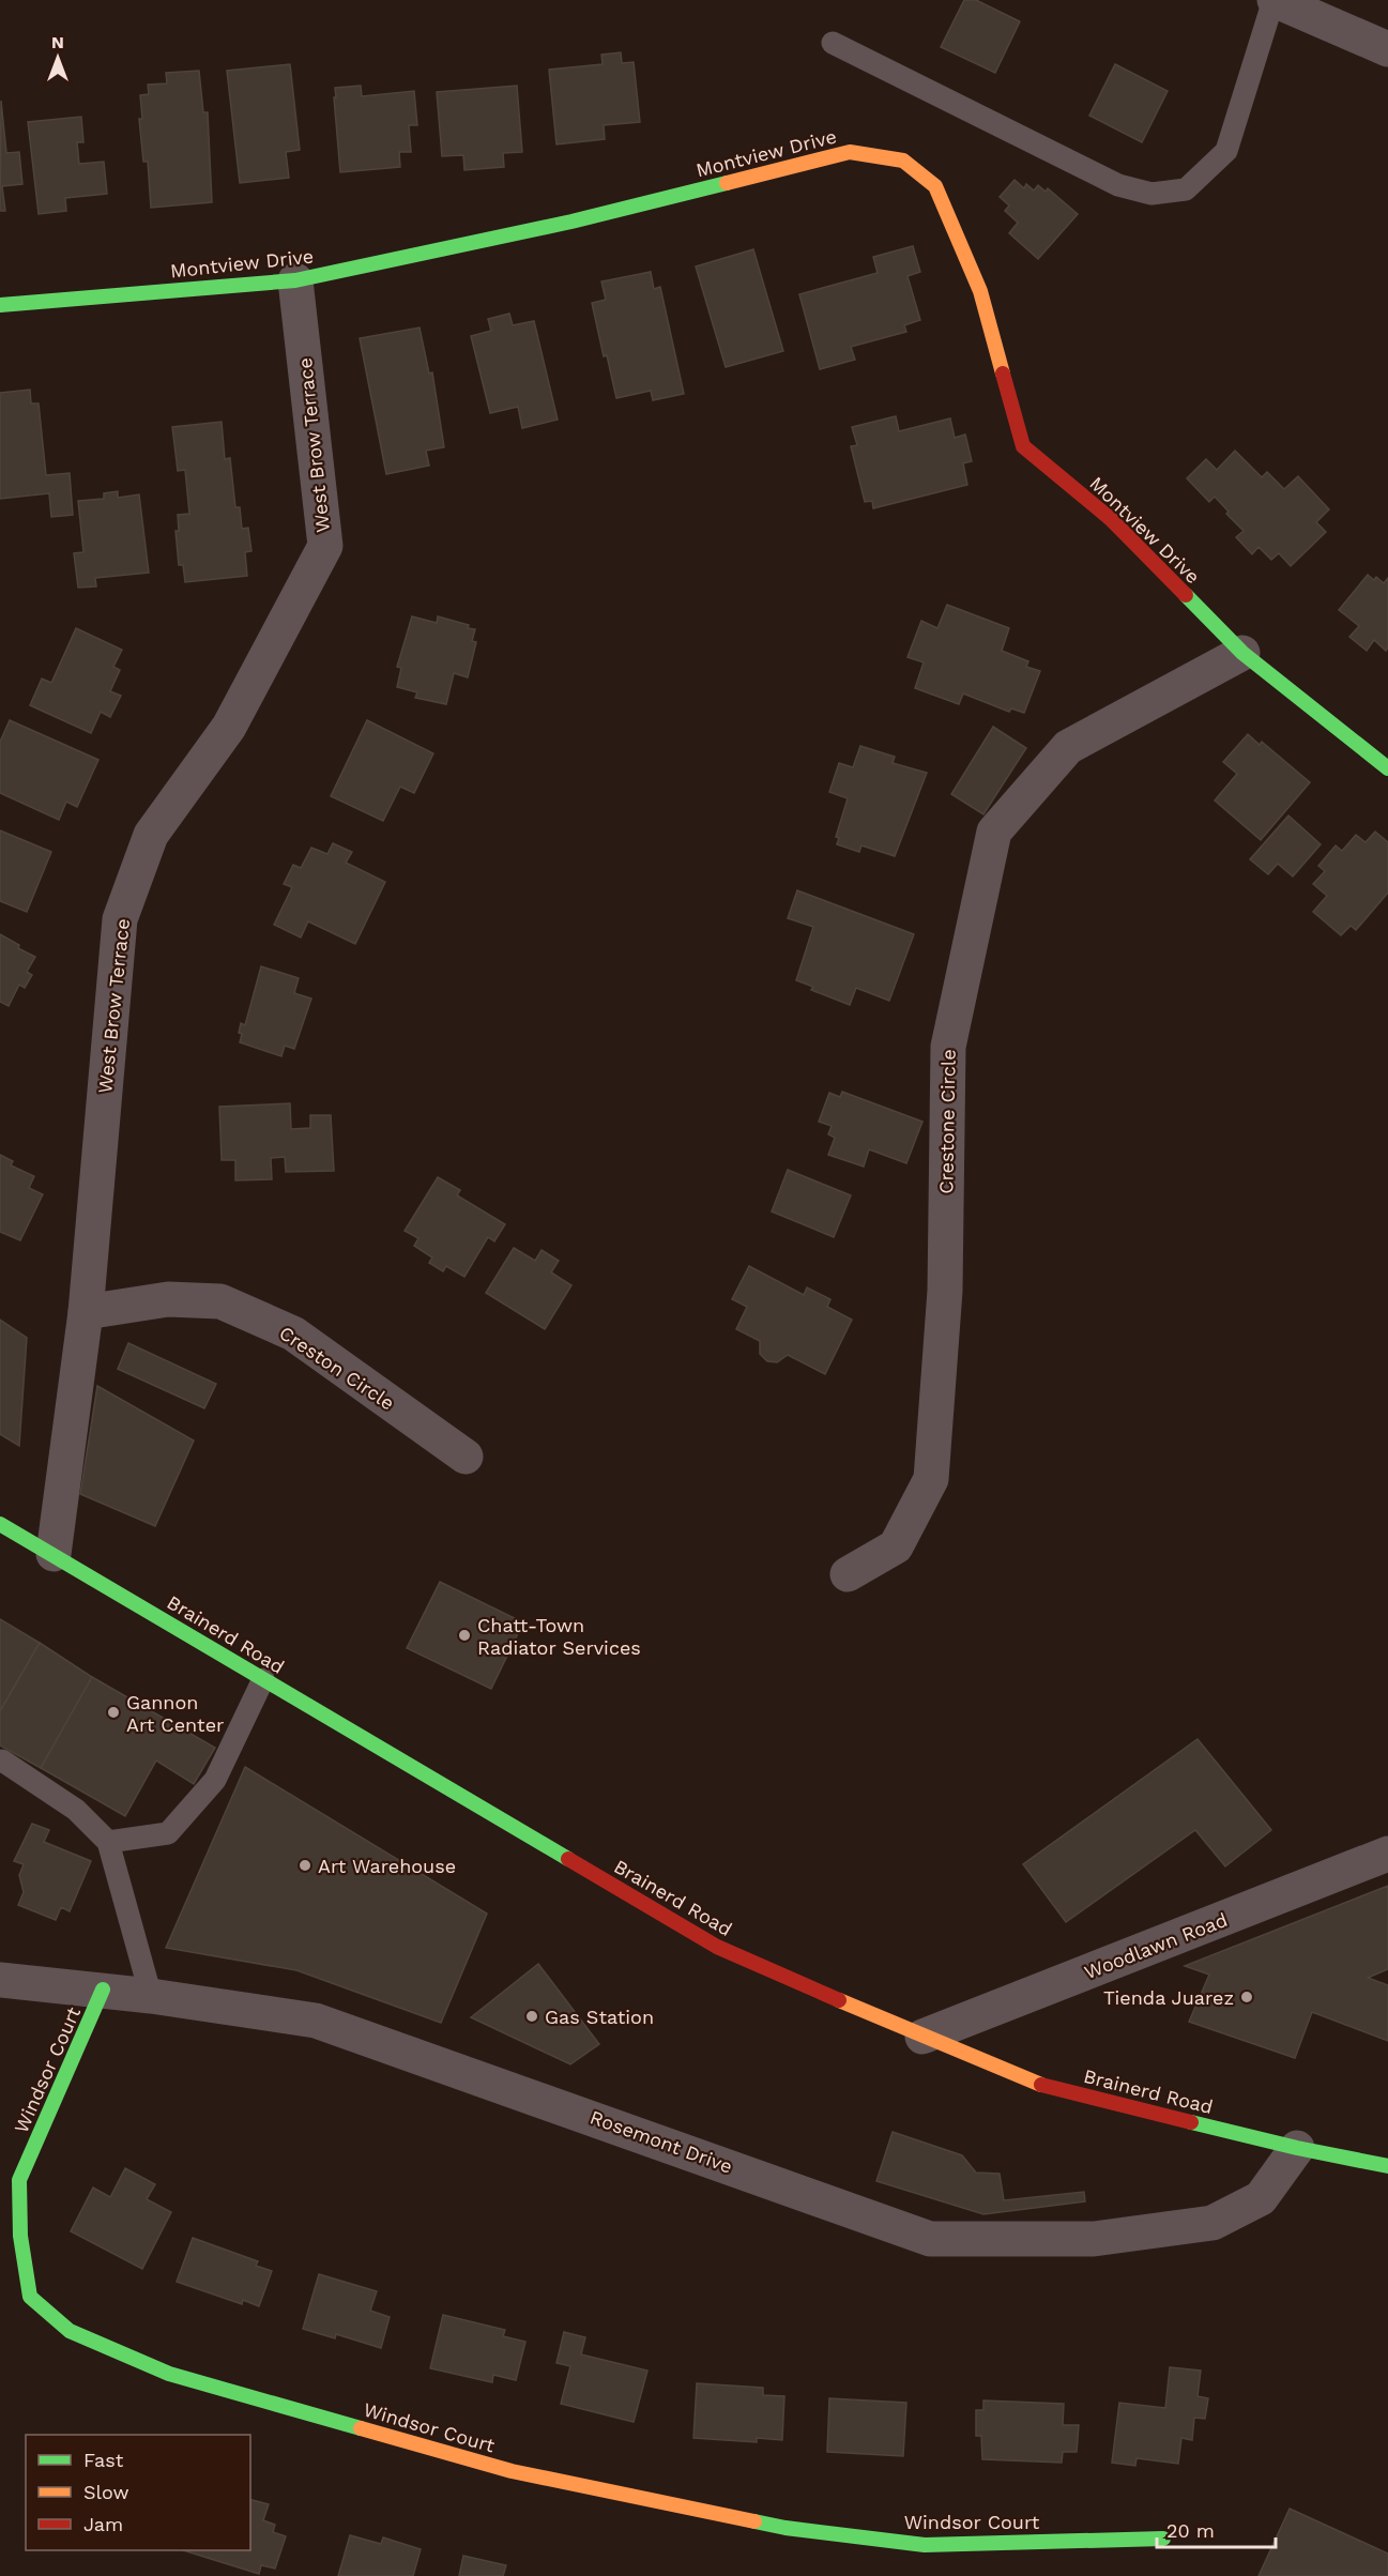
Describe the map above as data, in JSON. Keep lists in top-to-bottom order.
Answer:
{
  "streets": {
    "street": [
      "Montview Drive",
      "West Brow Terrace",
      "Crestone Circle",
      "Creston Circle",
      "Brainerd Road",
      "Woodlawn Road",
      "Windsor Court",
      "Rosemont Drive"
    ]
  },
  "crossings": [
    ["Montview Drive", "West Brow Terrace"],
    ["Montview Drive", "Crestone Circle"],
    ["West Brow Terrace", "Creston Circle"],
    ["West Brow Terrace", "Brainerd Road"],
    ["Brainerd Road", "Woodlawn Road"],
    ["Brainerd Road", "Rosemont Drive"],
    ["Windsor Court", "Rosemont Drive"]
  ],
  "places": [
    "Chatt-Town Radiator Services",
    "Gannon Art Center",
    "Art Warehouse",
    "Tienda Juarez",
    "Gas Station"
  ],
  "legend": ["Fast", "Slow", "Jam"],
  "scale_bar": "20 m",
  "north": "top"
}
